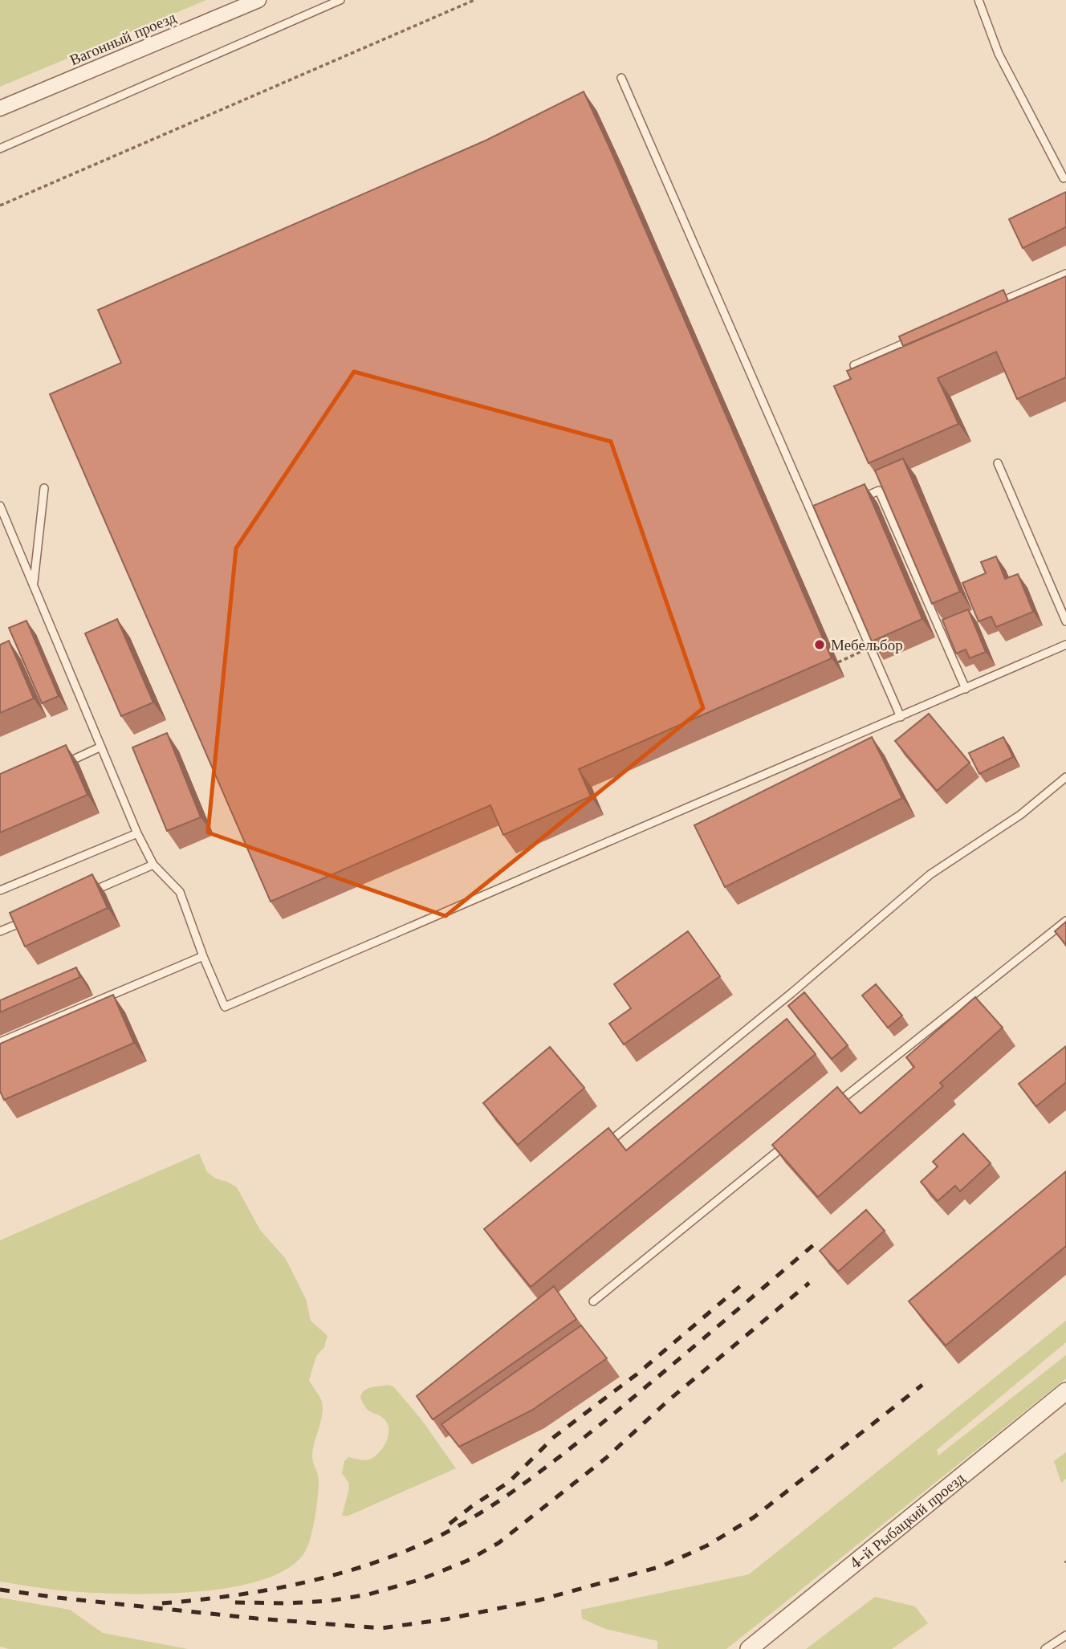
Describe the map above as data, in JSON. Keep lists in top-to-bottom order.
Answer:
{
  "streets": {
    "street": ["Вагонный проезд", "4-й Рыбацкий проезд"]
  },
  "places": ["Мебельбор"]
}
